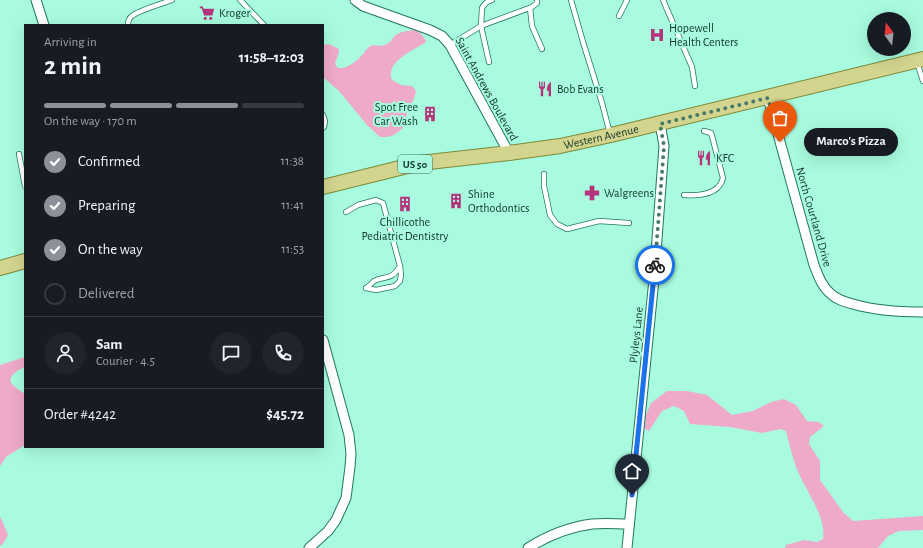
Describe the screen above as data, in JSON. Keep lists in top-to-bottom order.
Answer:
{
  "streets": {
    "main road": ["Western Avenue", "US 50"],
    "street": ["Saint Andrews Boulevard", "North Courtland Drive", "Plyleys Lane"]
  },
  "crossings": [
    ["Saint Andrews Boulevard", "Western Avenue"],
    ["Western Avenue", "North Courtland Drive"],
    ["Western Avenue", "Plyleys Lane"]
  ],
  "places": {
    "supermarket": ["Kroger"],
    "hospital": ["Hopewell Health Centers"],
    "restaurant": ["Bob Evans", "KFC"],
    "building": ["Spot Free Car Wash", "Shine Orthodontics", "Chillicothe Pediatric Dentistry"],
    "other": ["Marco's Pizza"],
    "pharmacy": ["Walgreens"]
  },
  "north": "top",
  "page": {
    "heading": ["2 min", "Arriving in", "11:58–12:03"],
    "panel": [
      "Sam",
      "Courier · 4.5",
      "Order #4242",
      "$45.72"
    ],
    "bar": "On the way · 170 m",
    "bubble": "Marco's Pizza",
    "list": [
      ["Confirmed", "11:38"],
      ["Preparing", "11:41"],
      ["On the way", "11:53"],
      "Delivered"
    ]
  }
}
